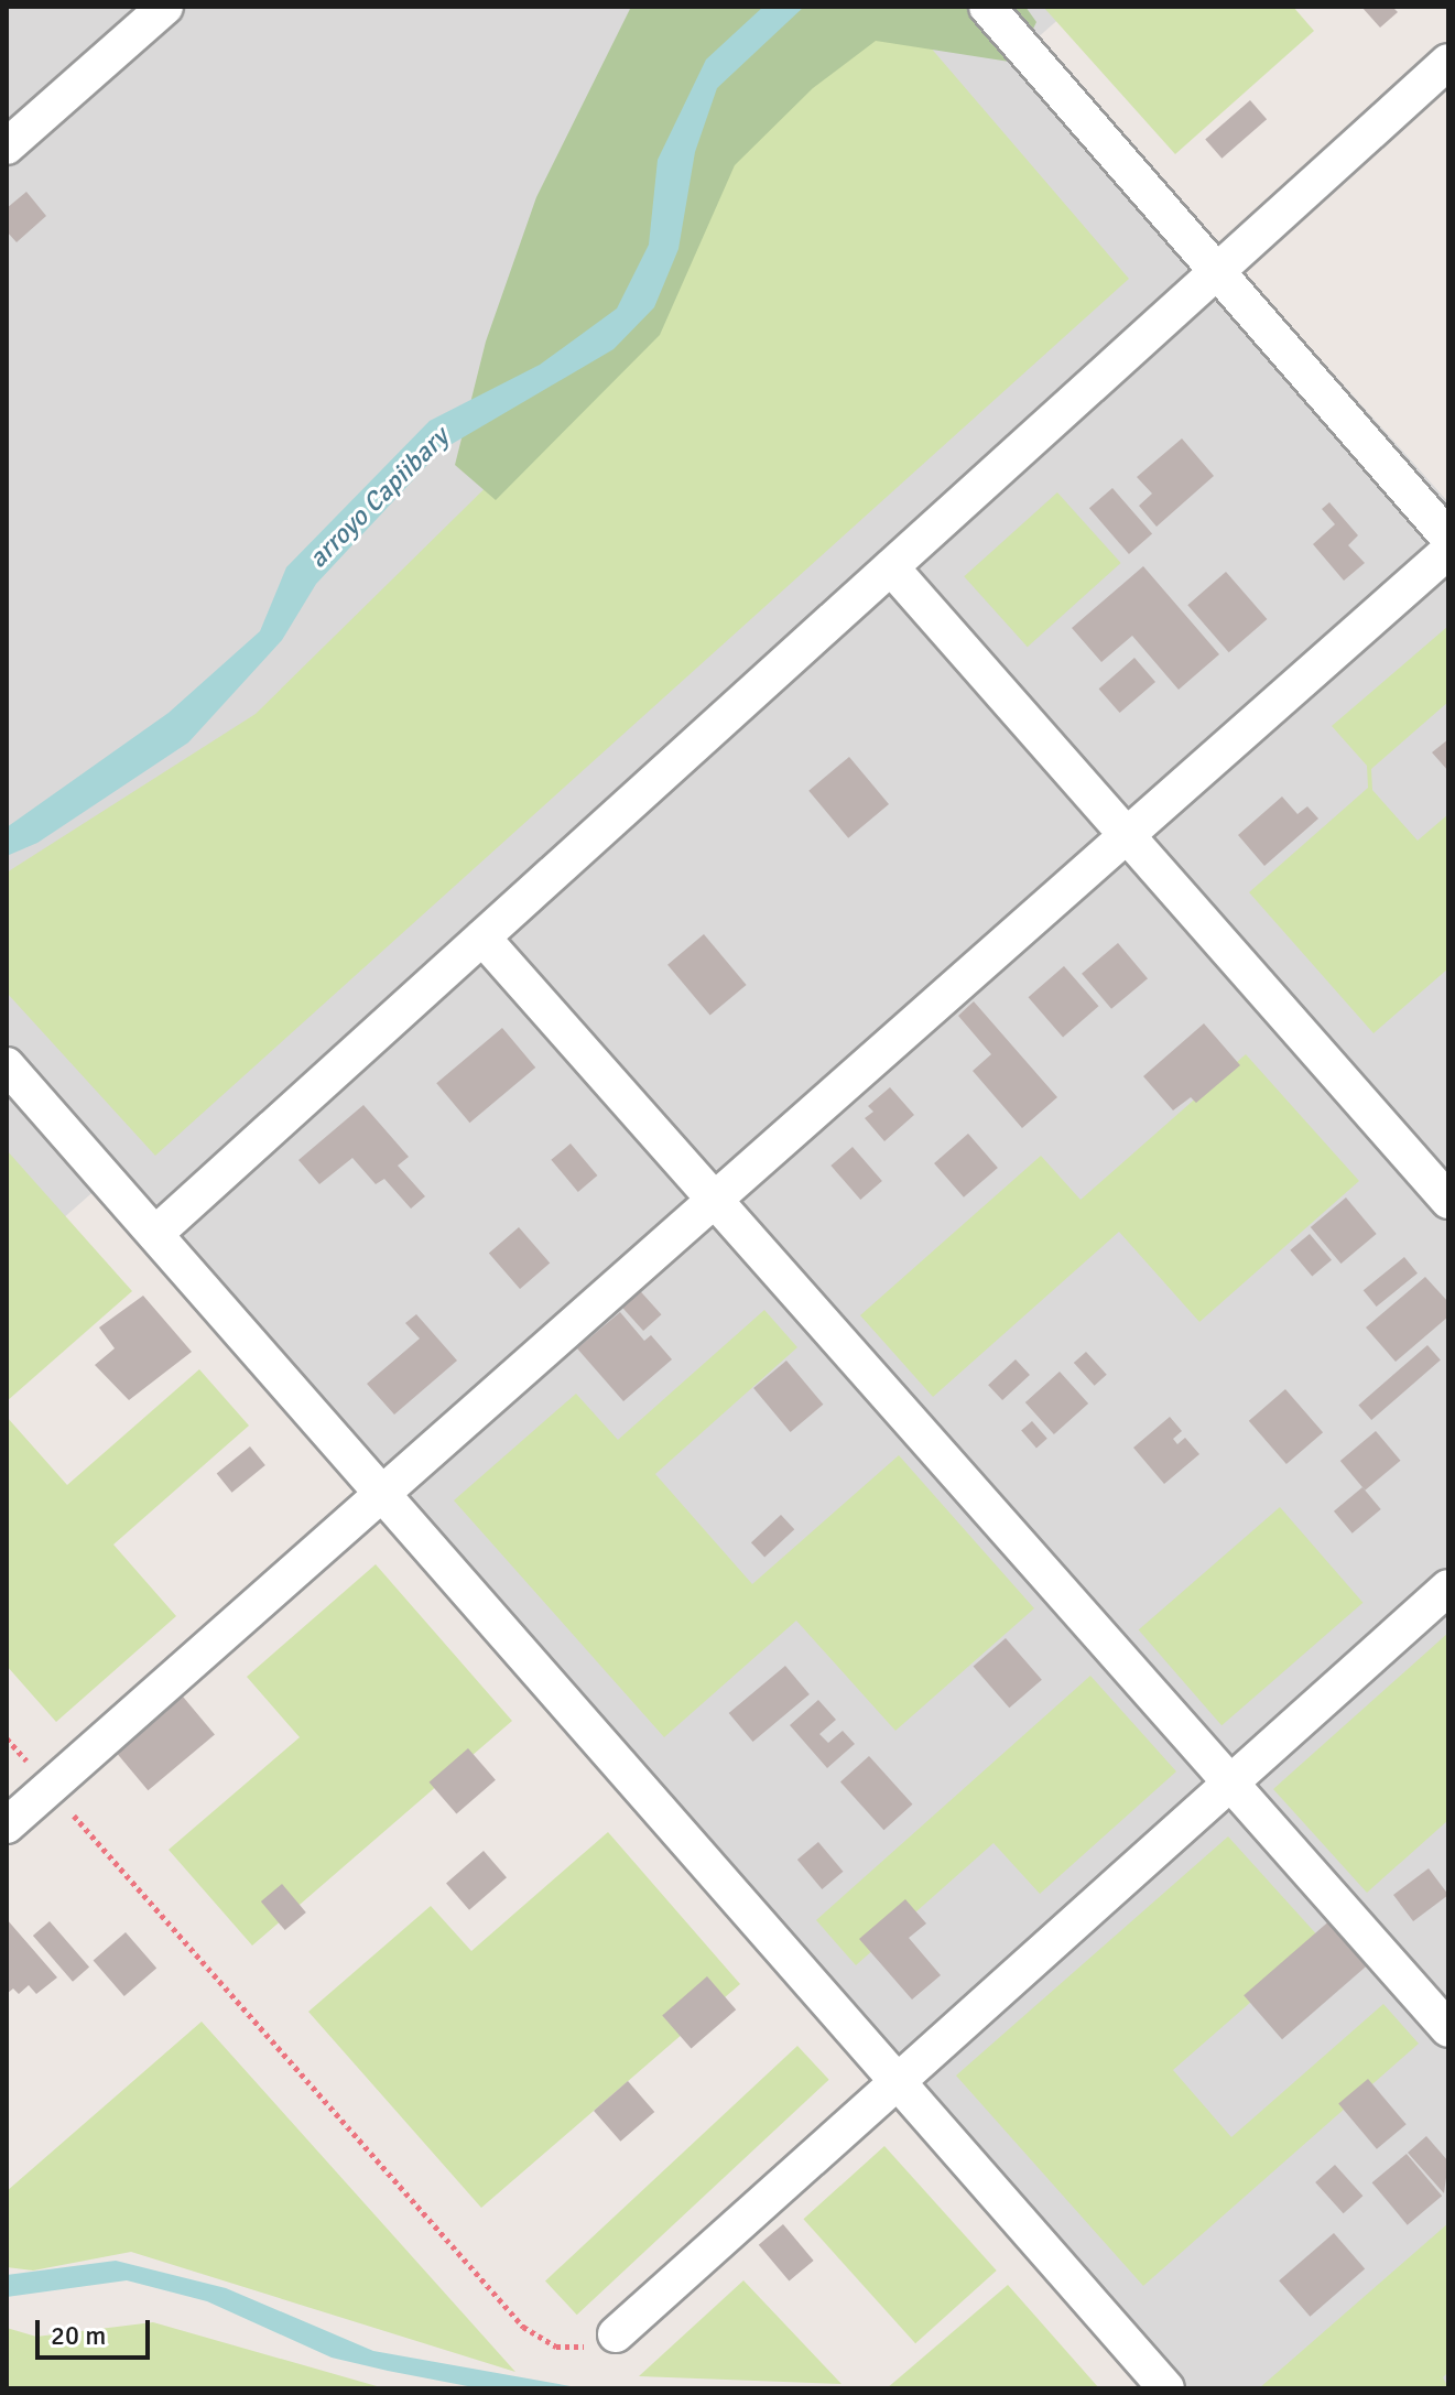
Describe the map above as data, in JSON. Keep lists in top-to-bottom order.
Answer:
{
  "water": ["arroyo Capiibary"],
  "scale_bar": "20 m"
}
